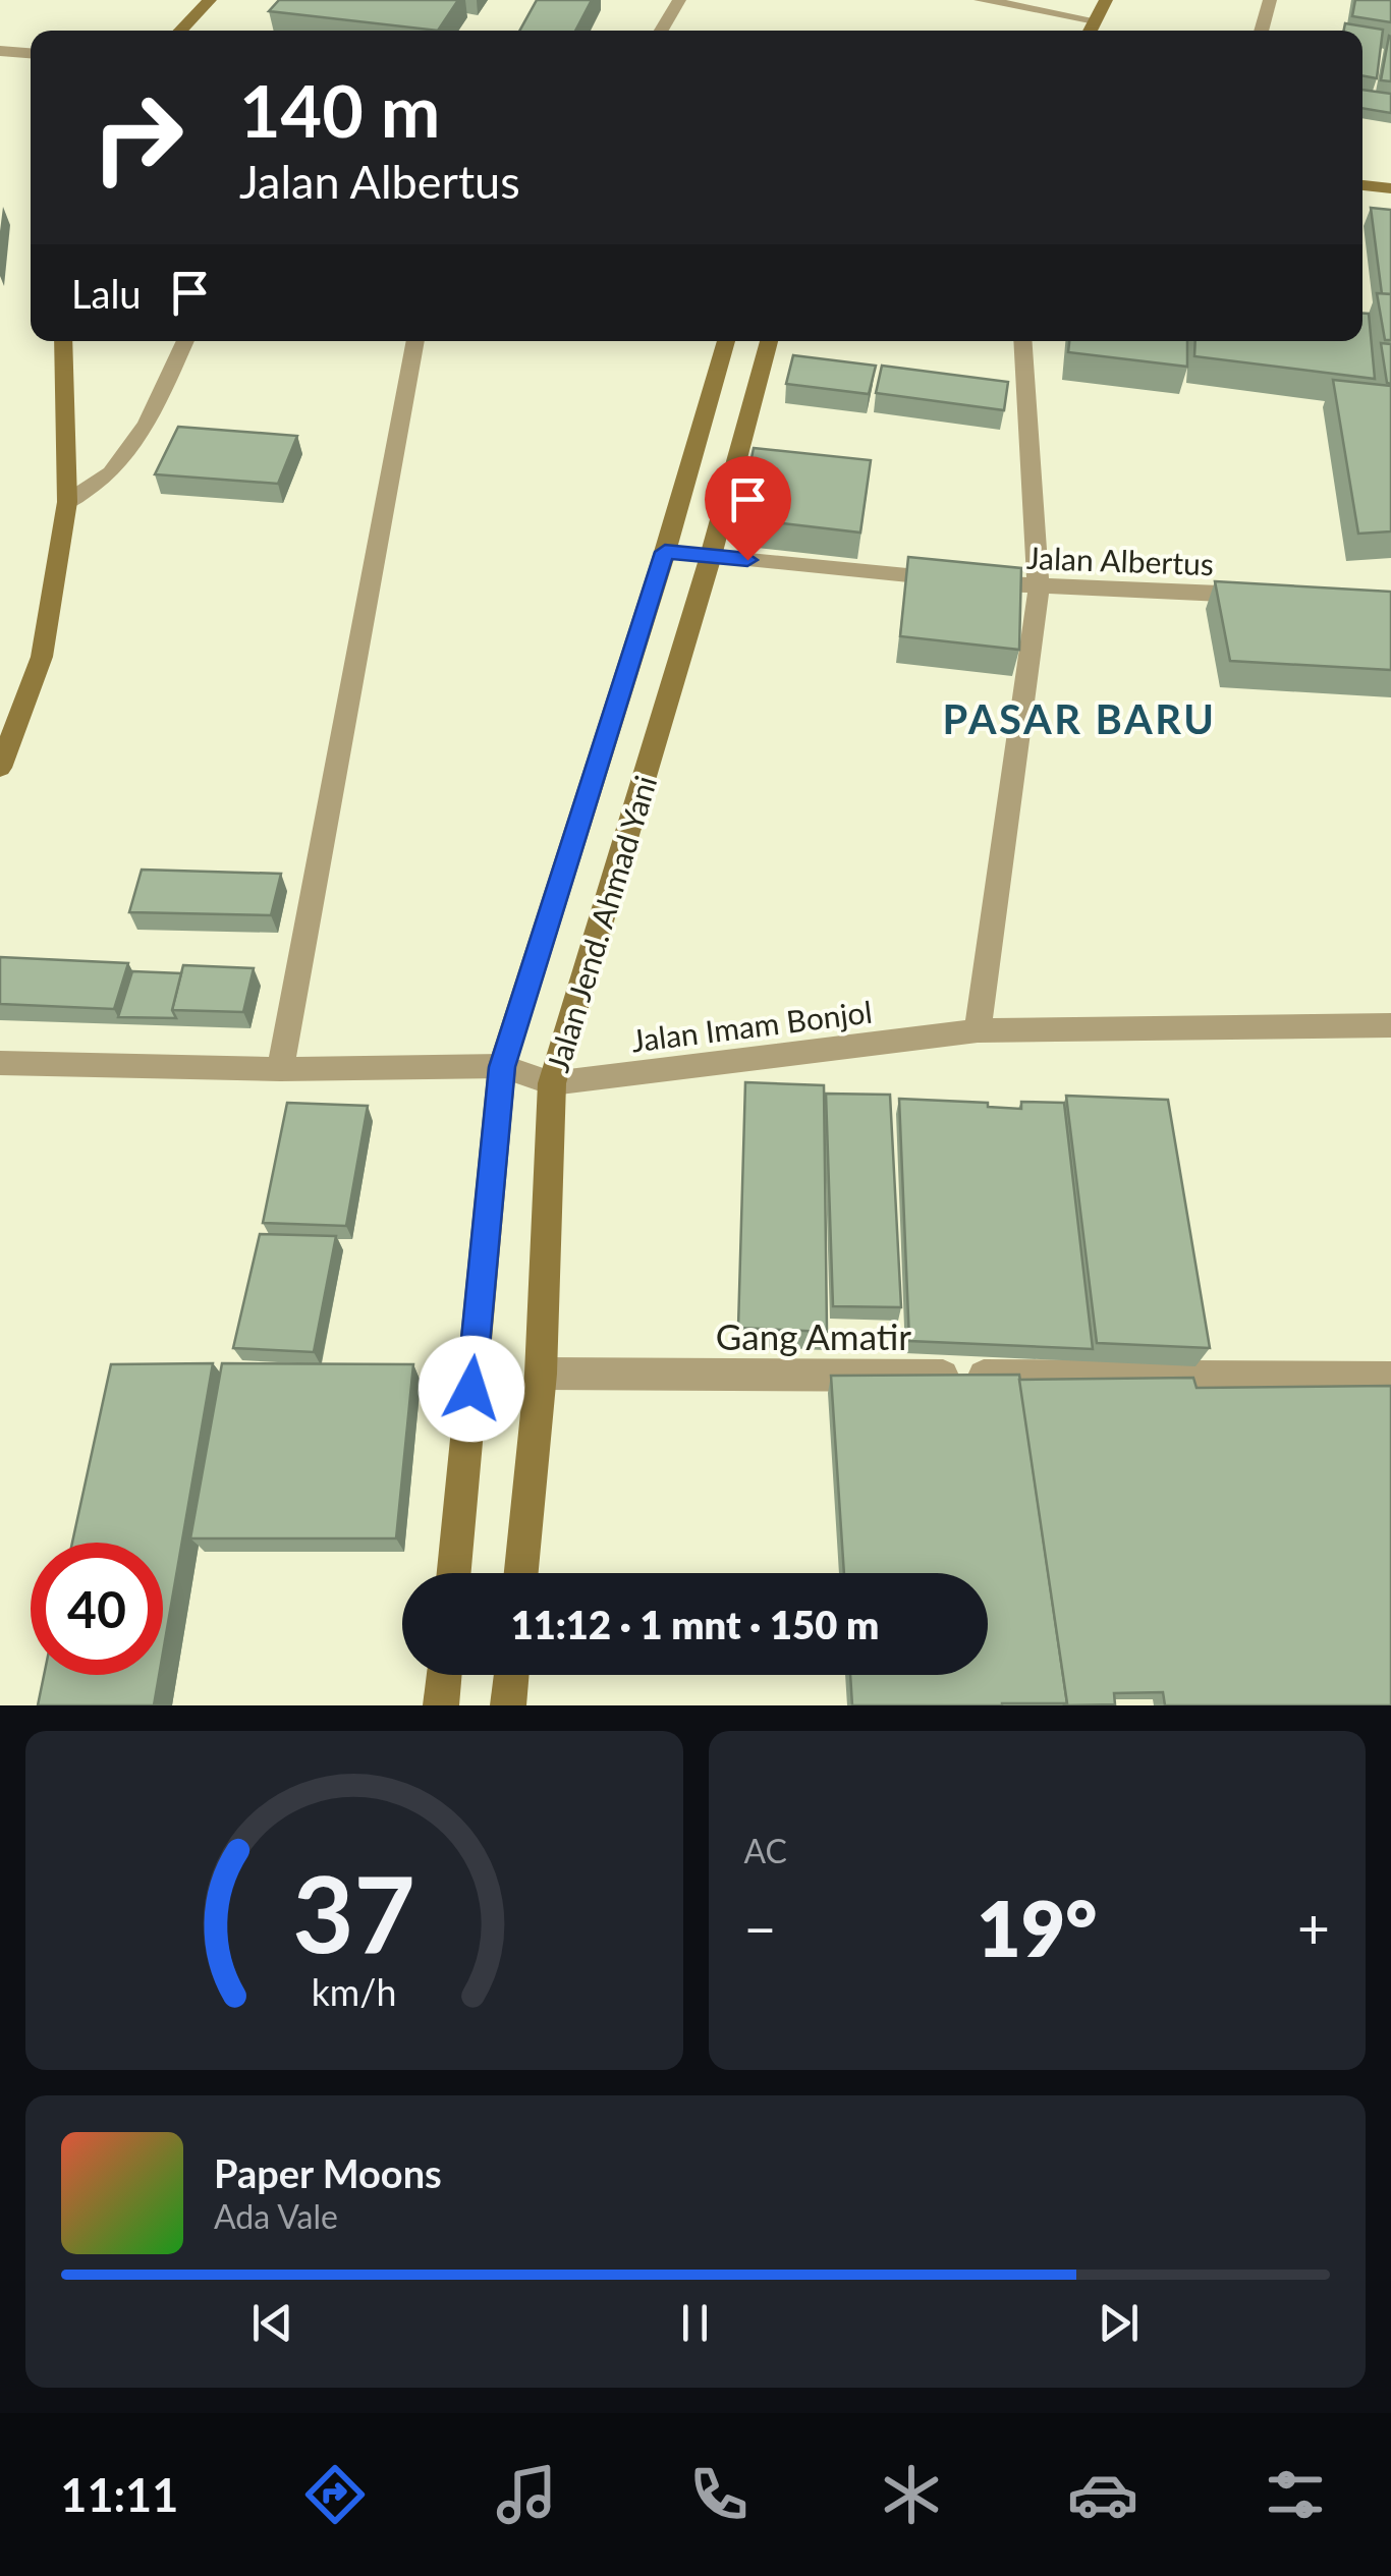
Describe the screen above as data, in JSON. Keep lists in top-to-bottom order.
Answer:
{
  "streets": {
    "street": [
      "Jalan Albertus",
      "Jalan Jend. Ahmad Yani",
      "Jalan Imam Bonjol",
      "Gang Amatir"
    ]
  },
  "crossings": [
    ["Jalan Albertus", "Jalan Jend. Ahmad Yani"],
    ["Jalan Jend. Ahmad Yani", "Jalan Imam Bonjol"],
    ["Jalan Jend. Ahmad Yani", "Gang Amatir"]
  ],
  "districts": ["PASAR BARU"],
  "page": {
    "turn": ["140 m", "Jalan Albertus"],
    "then": "Lalu",
    "limit": "40",
    "trip": "11:12 · 1 mnt · 150 m",
    "tile": "AC",
    "heat": ["−", "19°", "+"],
    "song": ["Paper Moons", "Ada Vale"],
    "tabs": "11:11",
    "gauge": ["37", "km/h"]
  }
}
